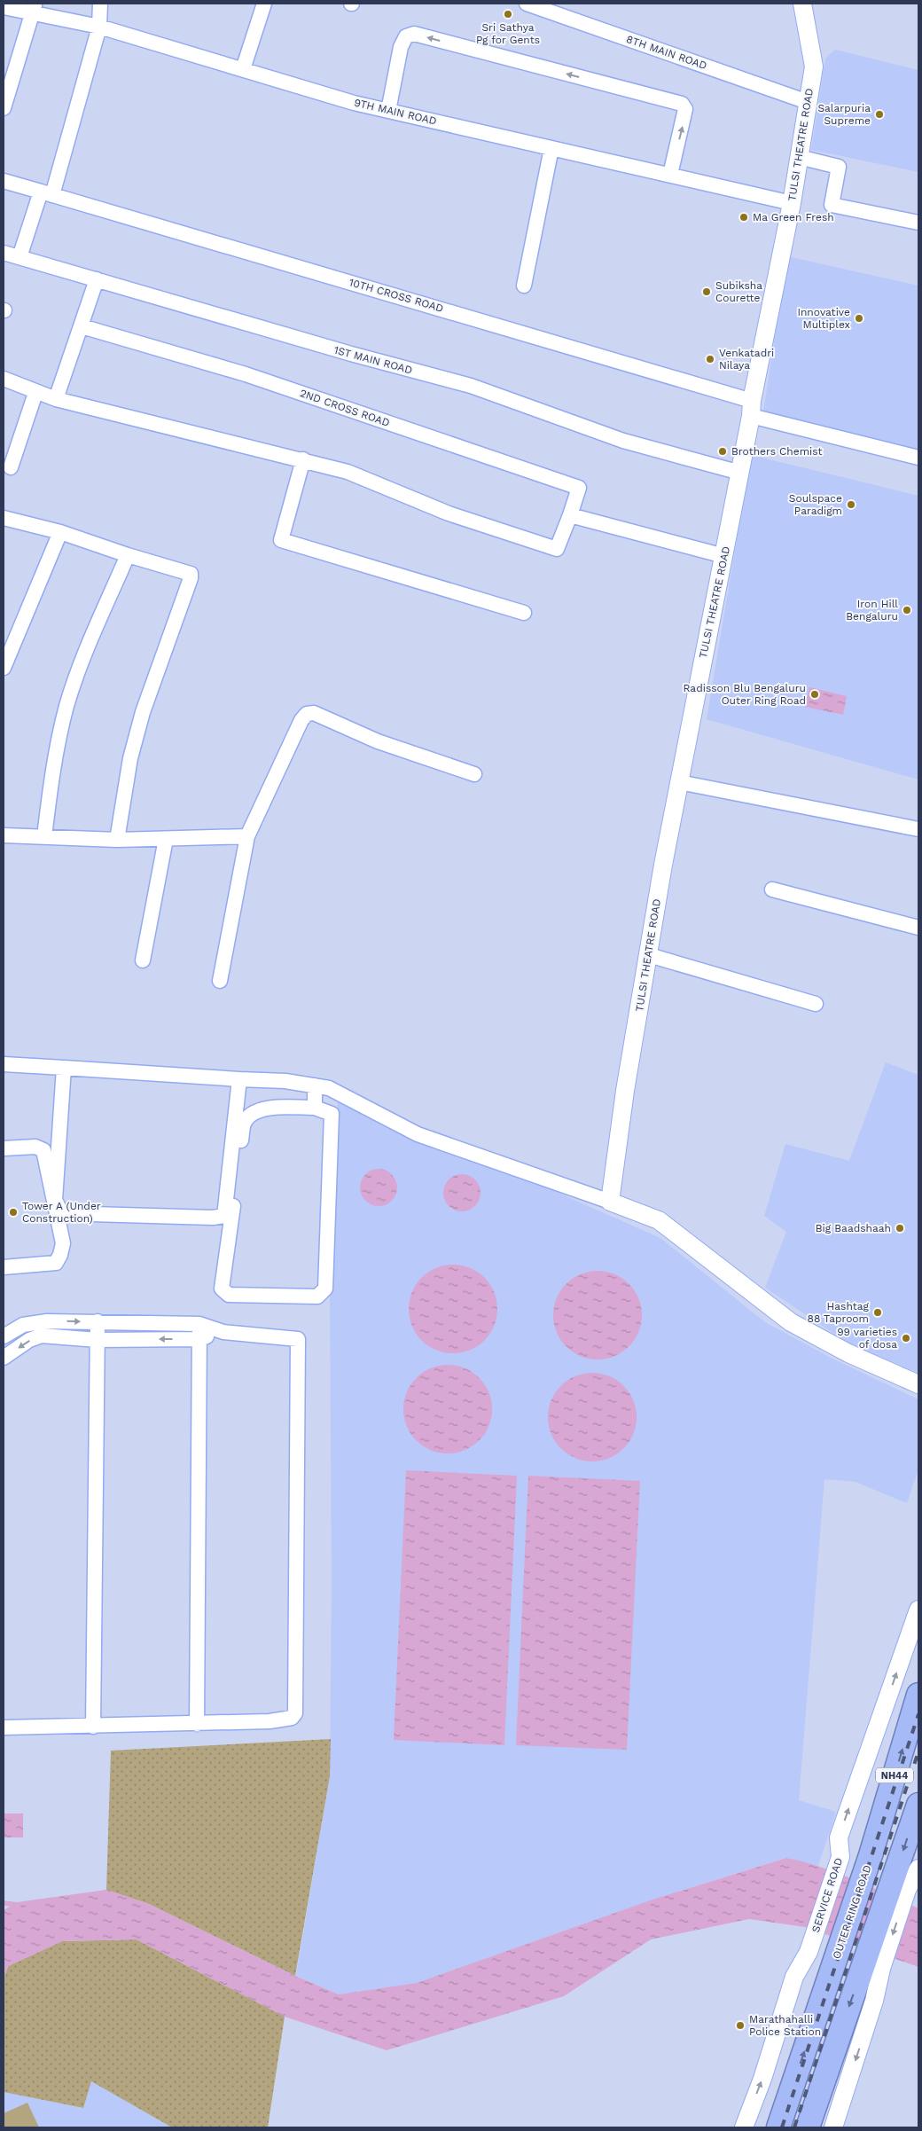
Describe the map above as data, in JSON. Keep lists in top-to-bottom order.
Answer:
{
  "streets": {
    "highway": ["NH44", "OUTER RING ROAD"],
    "street": [
      "8TH MAIN ROAD",
      "9TH MAIN ROAD",
      "TULSI THEATRE ROAD",
      "10TH CROSS ROAD",
      "1ST MAIN ROAD",
      "2ND CROSS ROAD",
      "SERVICE ROAD"
    ]
  },
  "crossings": [
    ["8TH MAIN ROAD", "TULSI THEATRE ROAD"],
    ["9TH MAIN ROAD", "TULSI THEATRE ROAD"],
    ["TULSI THEATRE ROAD", "10TH CROSS ROAD"],
    ["TULSI THEATRE ROAD", "1ST MAIN ROAD"]
  ],
  "places": [
    "Sri Sathya Pg for Gents",
    "Salarpuria Supreme",
    "Ma Green Fresh",
    "Subiksha Courette",
    "Innovative Multiplex",
    "Venkatadri Nilaya",
    "Brothers Chemist",
    "Soulspace Paradigm",
    "Iron Hill Bengaluru",
    "Radisson Blu Bengaluru Outer Ring Road",
    "Tower A (Under Construction)",
    "Big Baadshaah",
    "Hashtag 88 Taproom",
    "99 varieties of dosa",
    "Marathahalli Police Station"
  ]
}
